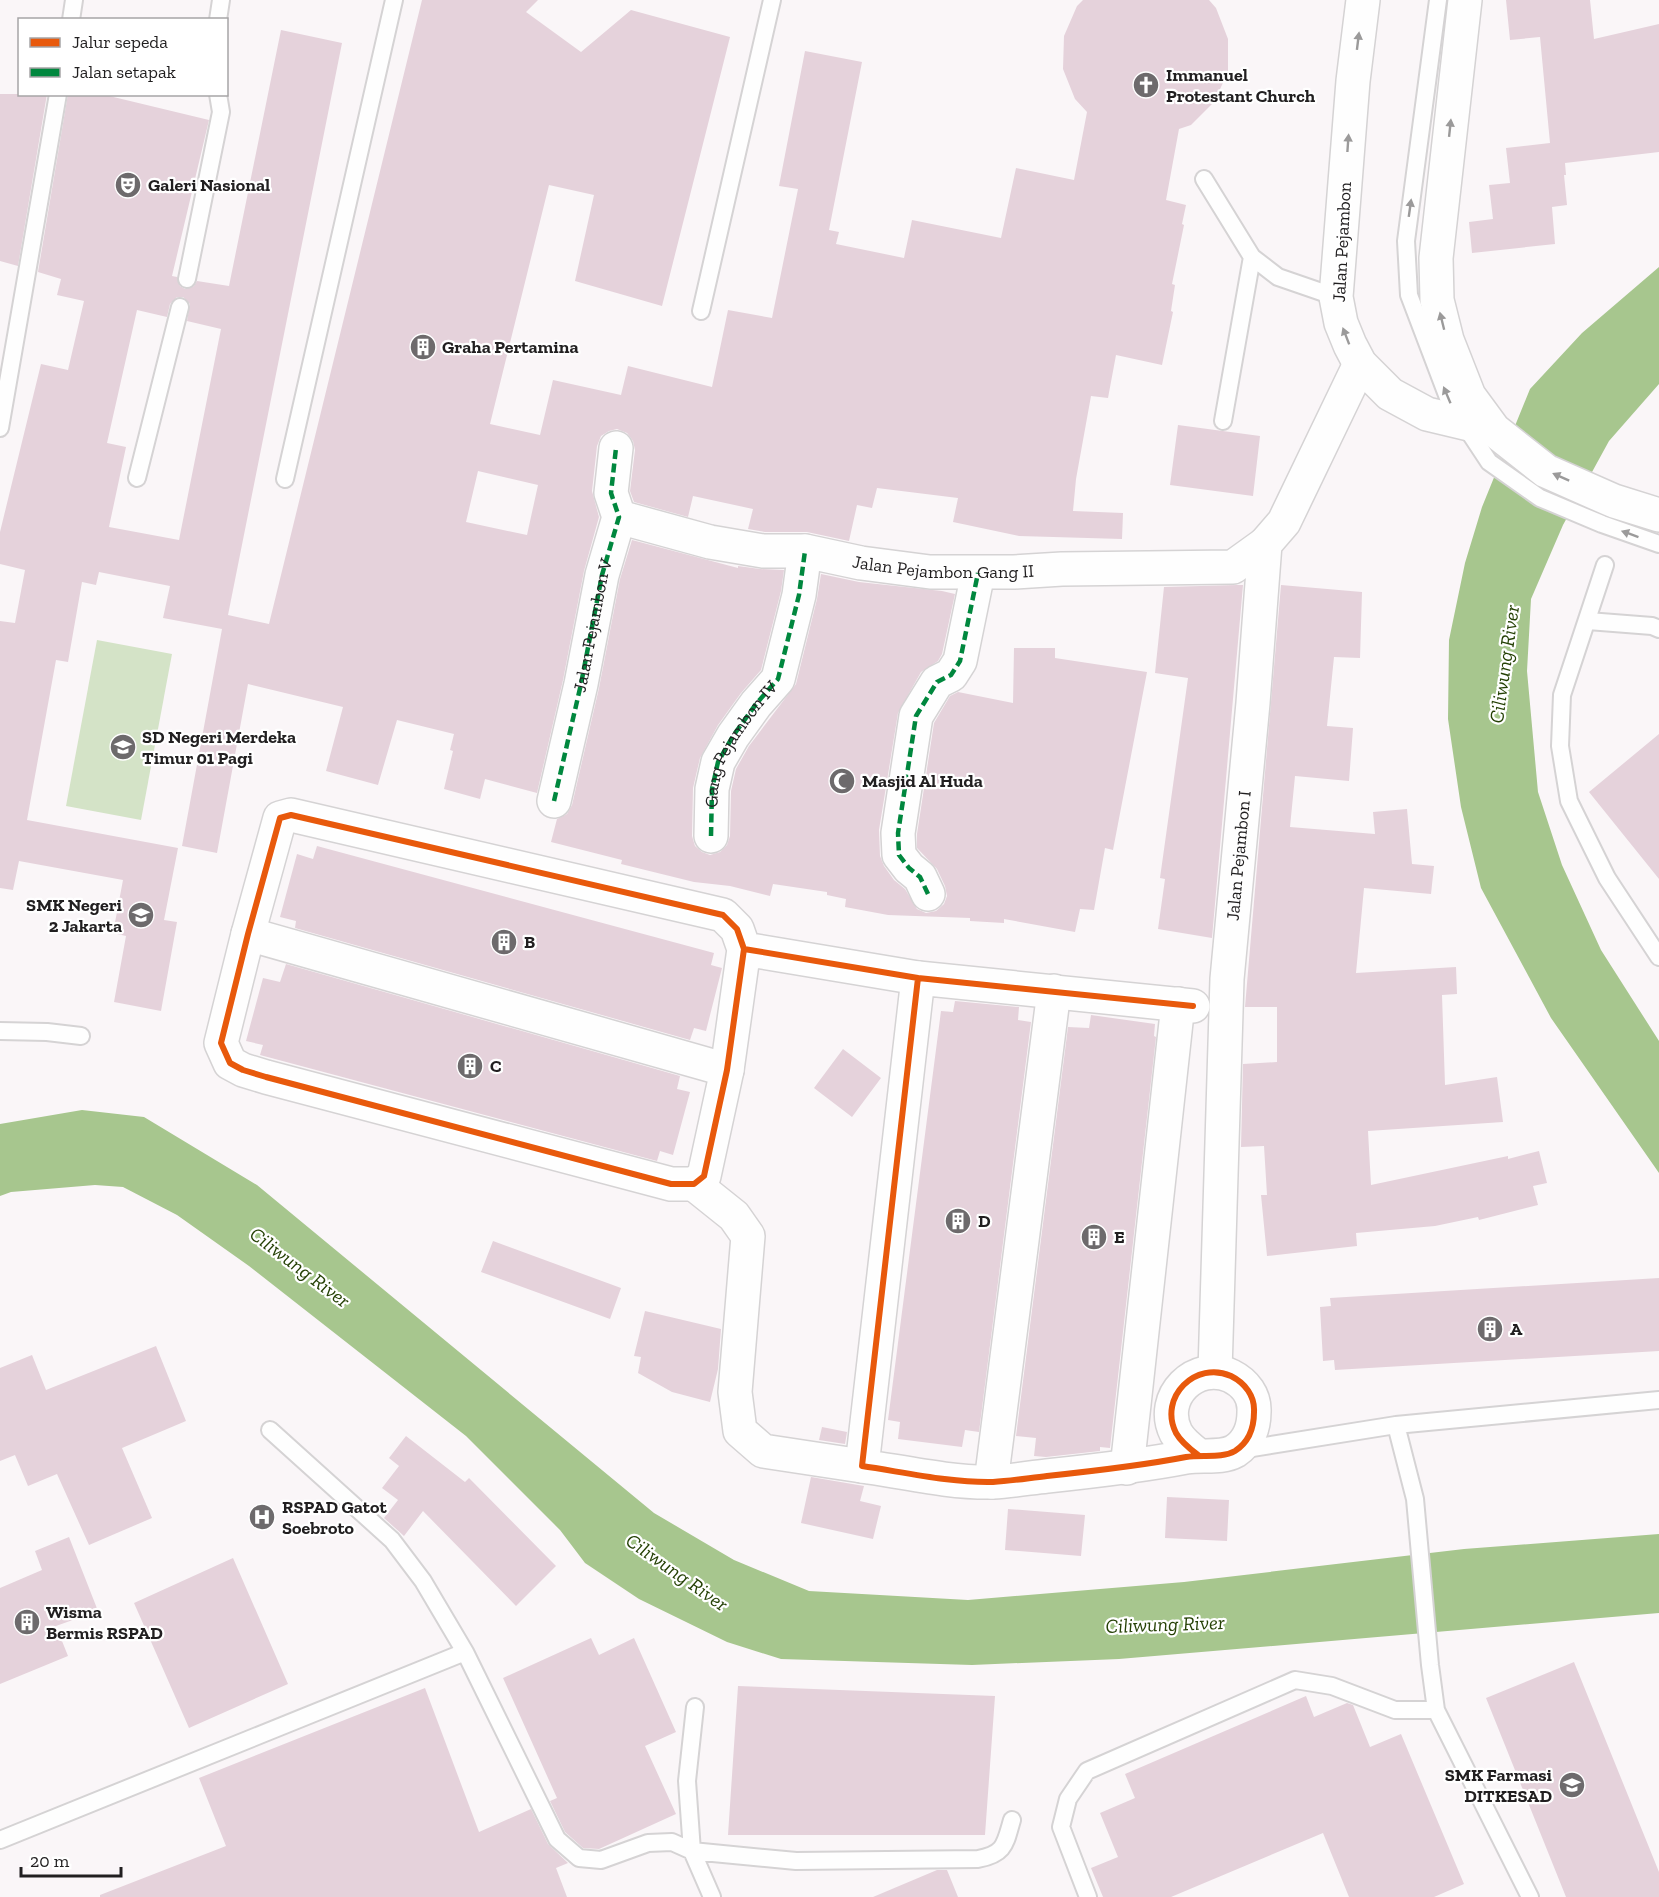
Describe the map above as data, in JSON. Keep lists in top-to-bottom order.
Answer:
{
  "streets": {
    "street": [
      "Jalan Pejambon",
      "Jalan Pejambon Gang II",
      "Jalan Pejambon V",
      "Gang Pejambon IV",
      "Jalan Pejambon I"
    ]
  },
  "crossings": [
    ["Jalan Pejambon Gang II", "Jalan Pejambon V"],
    ["Jalan Pejambon Gang II", "Gang Pejambon IV"],
    ["Jalan Pejambon Gang II", "Jalan Pejambon I"]
  ],
  "one_way": ["Jalan Pejambon"],
  "water": ["Ciliwung River"],
  "places": {
    "church": ["Immanuel Protestant Church"],
    "theatre": ["Galeri Nasional"],
    "building": [
      "Graha Pertamina",
      "B",
      "C",
      "D",
      "E",
      "A",
      "Wisma Bermis RSPAD"
    ],
    "school or university": ["SD Negeri Merdeka Timur 01 Pagi", "SMK Negeri 2 Jakarta", "SMK Farmasi DITKESAD"],
    "mosque": ["Masjid Al Huda"],
    "hospital": ["RSPAD Gatot Soebroto"]
  },
  "legend": ["Jalur sepeda", "Jalan setapak"],
  "scale_bar": "20 m"
}
